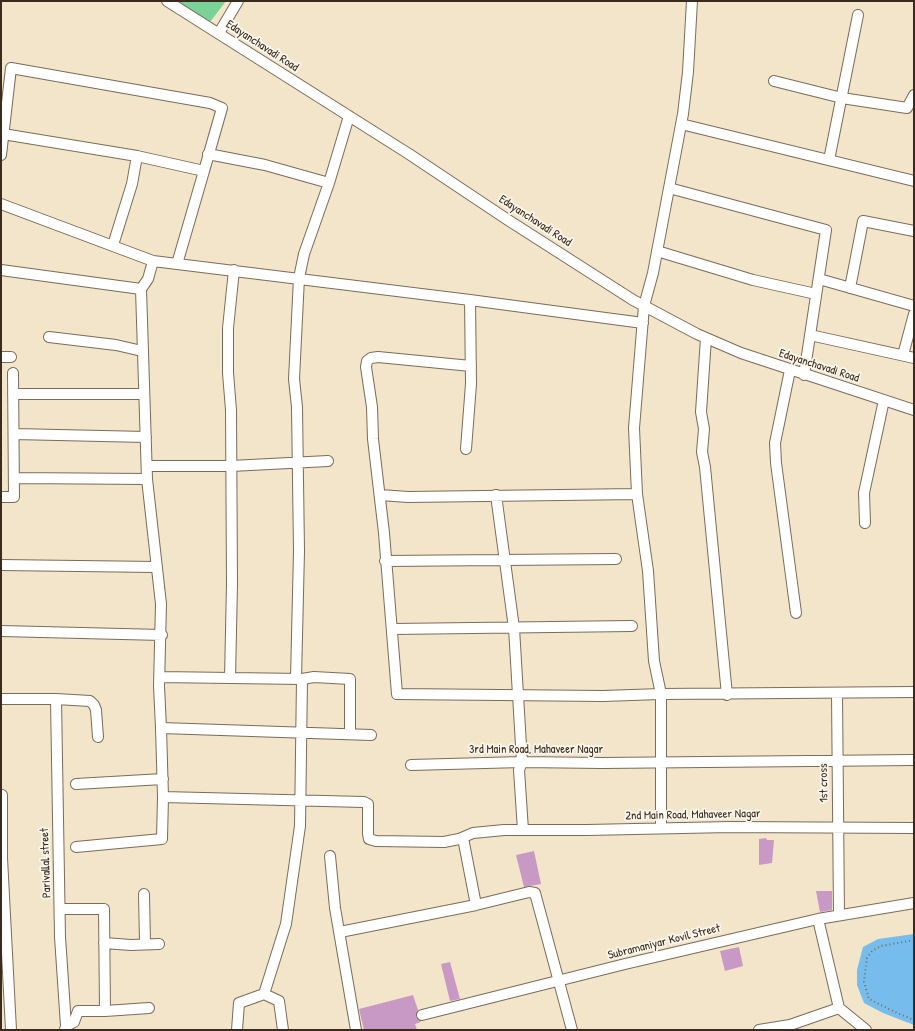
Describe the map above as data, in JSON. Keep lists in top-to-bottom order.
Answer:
{
  "streets": {
    "street": [
      "Edayanchavadi Road",
      "3rd Main Road, Mahaveer Nagar",
      "1st cross",
      "2nd Main Road, Mahaveer Nagar",
      "Parivallal street",
      "Subramaniyar Kovil Street"
    ]
  },
  "crossings": [
    ["3rd Main Road, Mahaveer Nagar", "1st cross"],
    ["1st cross", "2nd Main Road, Mahaveer Nagar"],
    ["1st cross", "Subramaniyar Kovil Street"]
  ]
}
